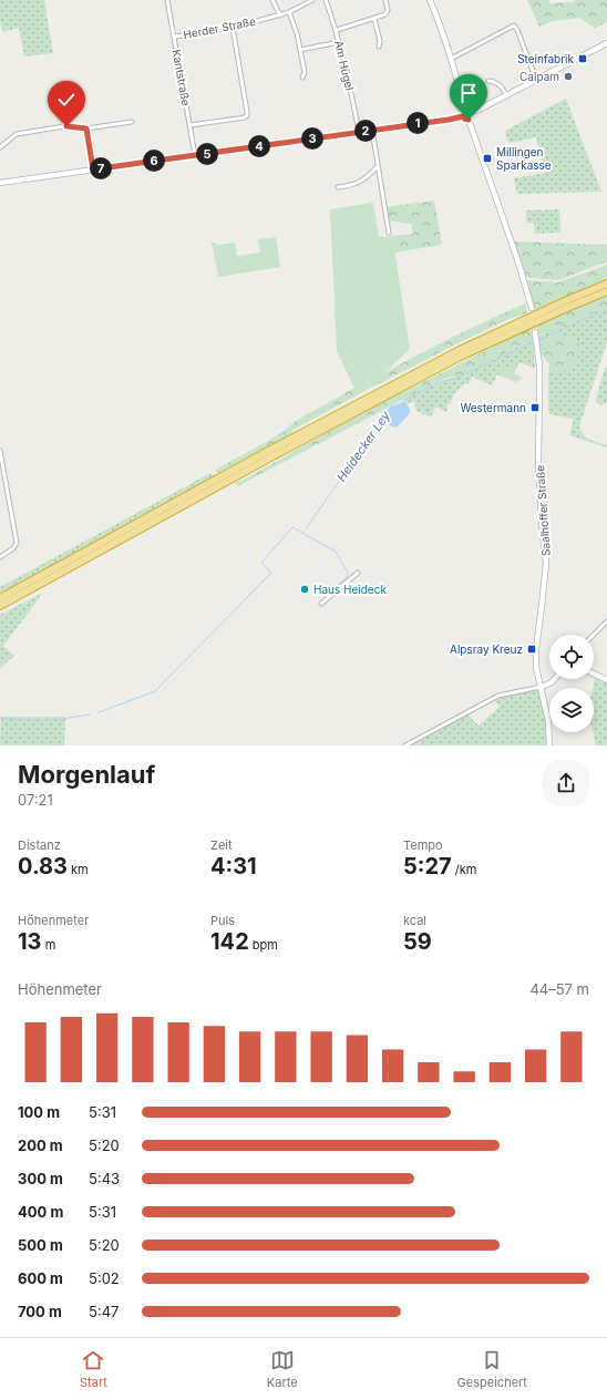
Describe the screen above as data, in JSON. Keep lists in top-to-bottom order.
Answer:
{
  "streets": {
    "street": [
      "Herder Straße",
      "Am Hügel",
      "Kantstraße",
      "Saalhoffer Straße"
    ]
  },
  "crossings": [
    ["Herder Straße", "Kantstraße"]
  ],
  "water": ["Heidecker Ley"],
  "places": {
    "transit": [
      "Steinfabrik",
      "Millingen Sparkasse",
      "Westermann",
      "Alpsray Kreuz"
    ],
    "other": ["Calpam", "Haus Heideck"]
  },
  "page": {
    "pins": [
      "1",
      "2",
      "3",
      "4",
      "5",
      "6",
      "7"
    ],
    "heading": ["Morgenlauf", "07:21"],
    "stats": [
      ["Distanz", "0.83 km"],
      ["Zeit", "4:31"],
      ["Tempo", "5:27 /km"],
      ["Höhenmeter", "13 m"],
      ["Puls", "142 bpm"],
      ["kcal", "59"]
    ],
    "chart": ["Höhenmeter", "44–57 m"],
    "list": [
      {
        "name": "100 m",
        "note": "5:31"
      },
      {
        "name": "200 m",
        "note": "5:20"
      },
      {
        "name": "300 m",
        "note": "5:43"
      },
      {
        "name": "400 m",
        "note": "5:31"
      },
      {
        "name": "500 m",
        "note": "5:20"
      },
      {
        "name": "600 m",
        "note": "5:02"
      },
      {
        "name": "700 m",
        "note": "5:47"
      }
    ],
    "tabs": ["Start", "Karte", "Gespeichert"]
  }
}
